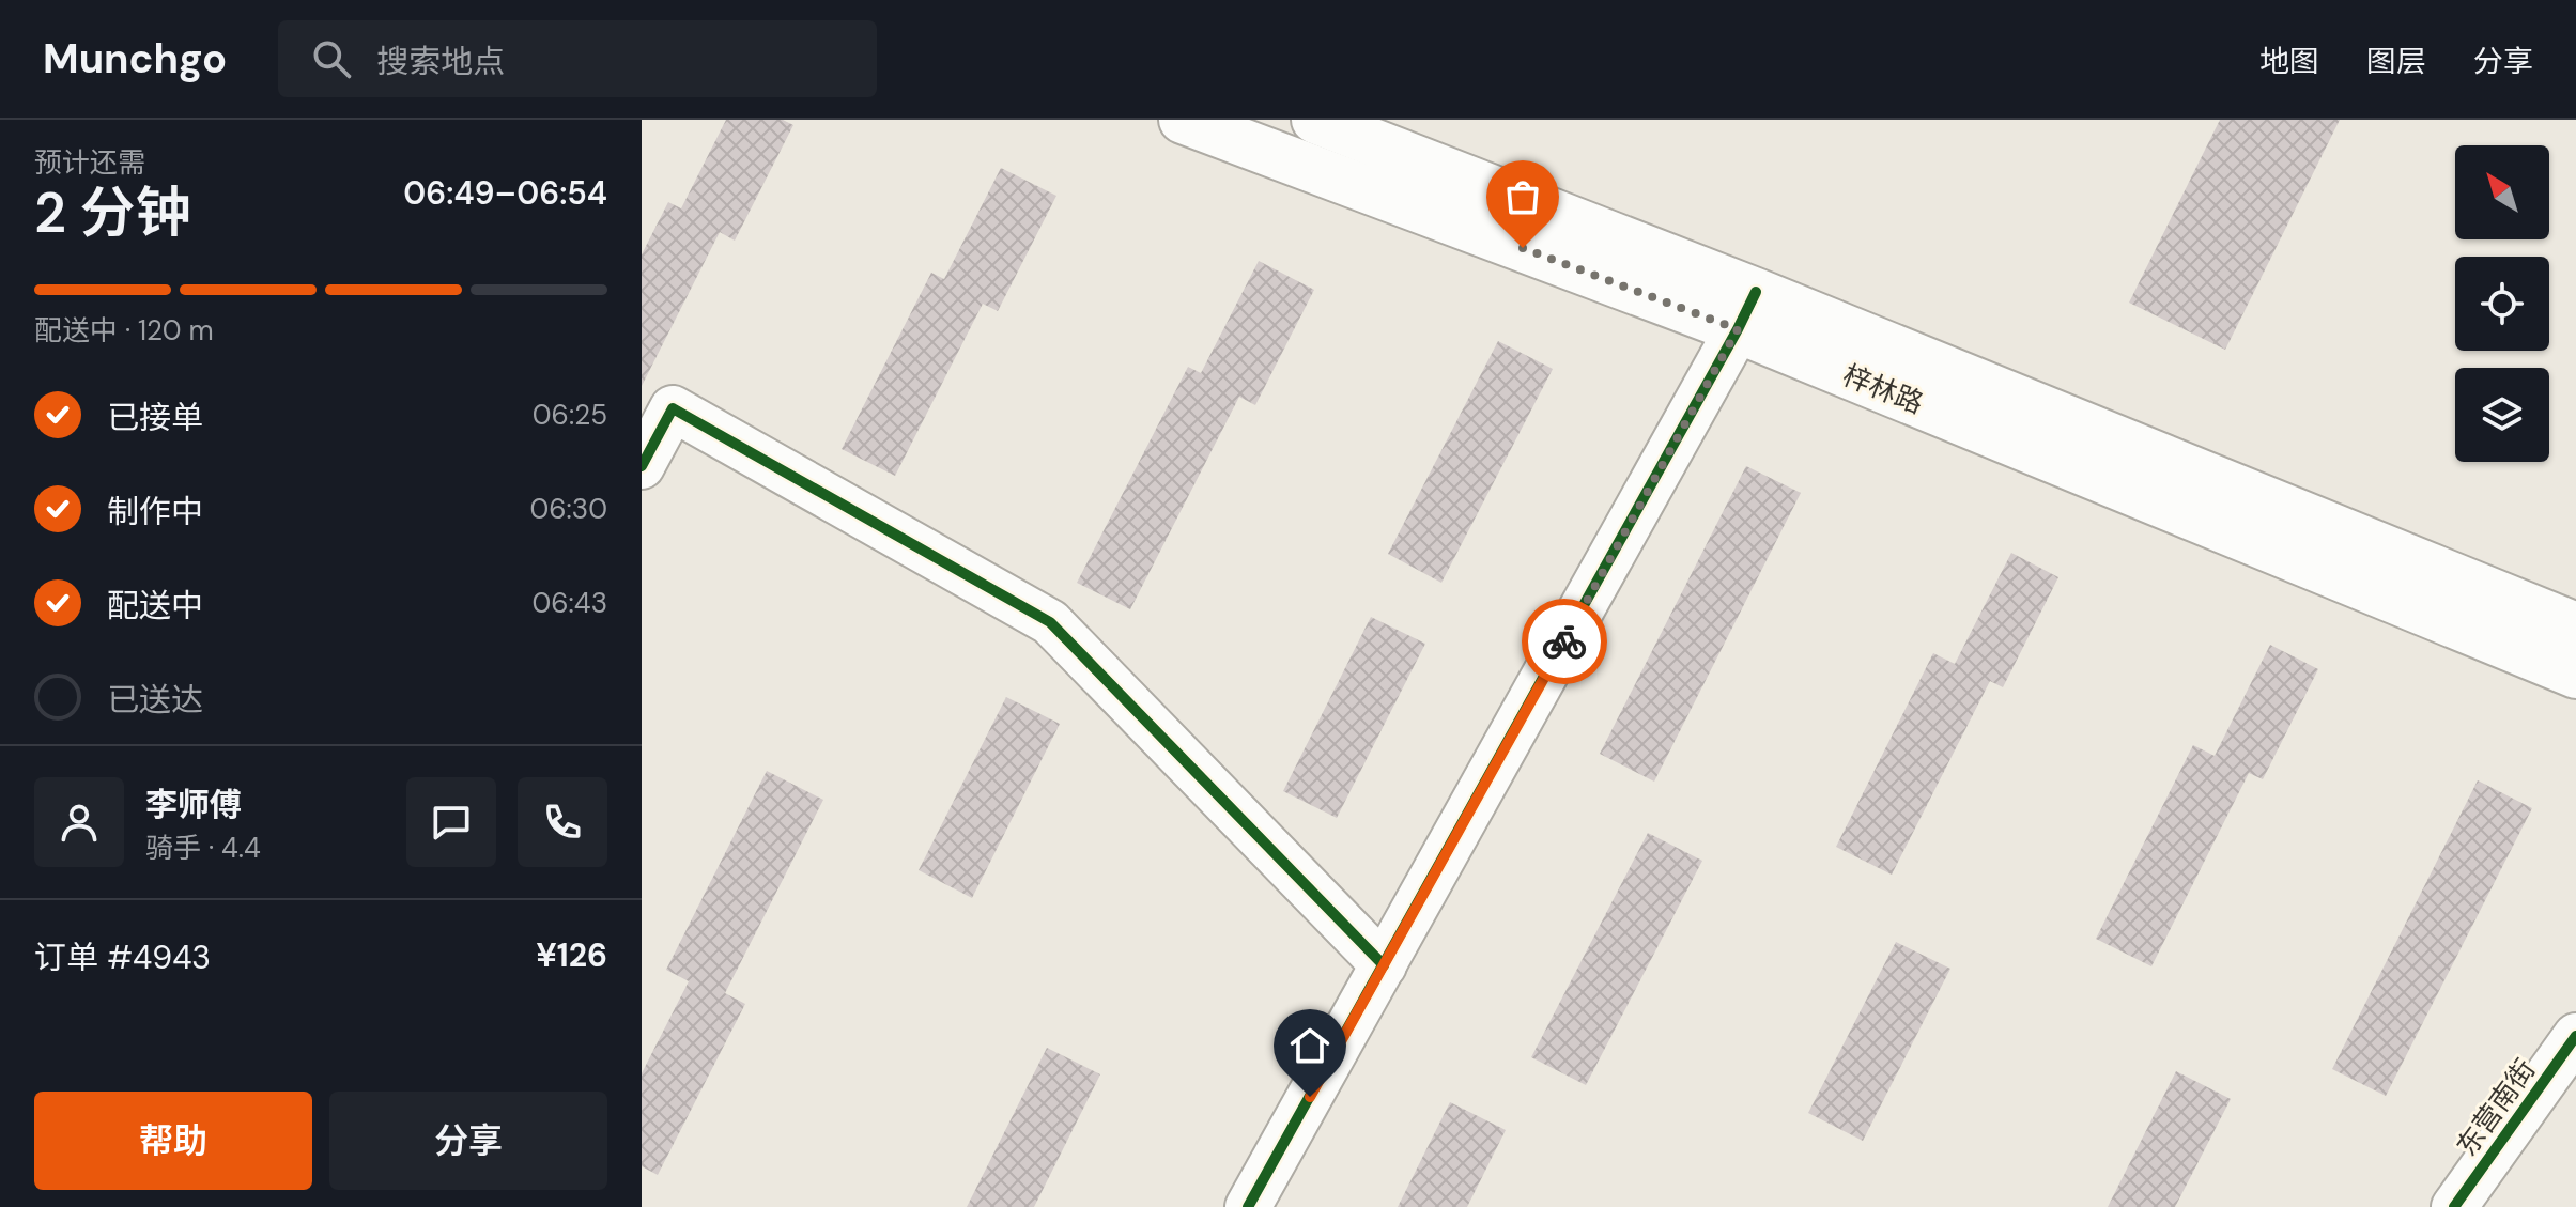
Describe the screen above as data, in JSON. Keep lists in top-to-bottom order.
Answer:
{
  "streets": {
    "main road": ["梓林路"],
    "street": ["东营南街"]
  },
  "north": "top left",
  "page": {
    "header": "Munchgo",
    "search": "搜索地点",
    "nav": ["地图", "图层", "分享"],
    "heading": ["2 分钟", "预计还需", "06:49–06:54"],
    "panel": [
      "李师傅",
      "骑手 · 4.4",
      "订单 #4943",
      "¥126"
    ],
    "bar": "配送中 · 120 m",
    "list": [
      ["已接单", "06:25"],
      ["制作中", "06:30"],
      ["配送中", "06:43"],
      "已送达"
    ],
    "buttons": ["帮助", "分享"]
  }
}
